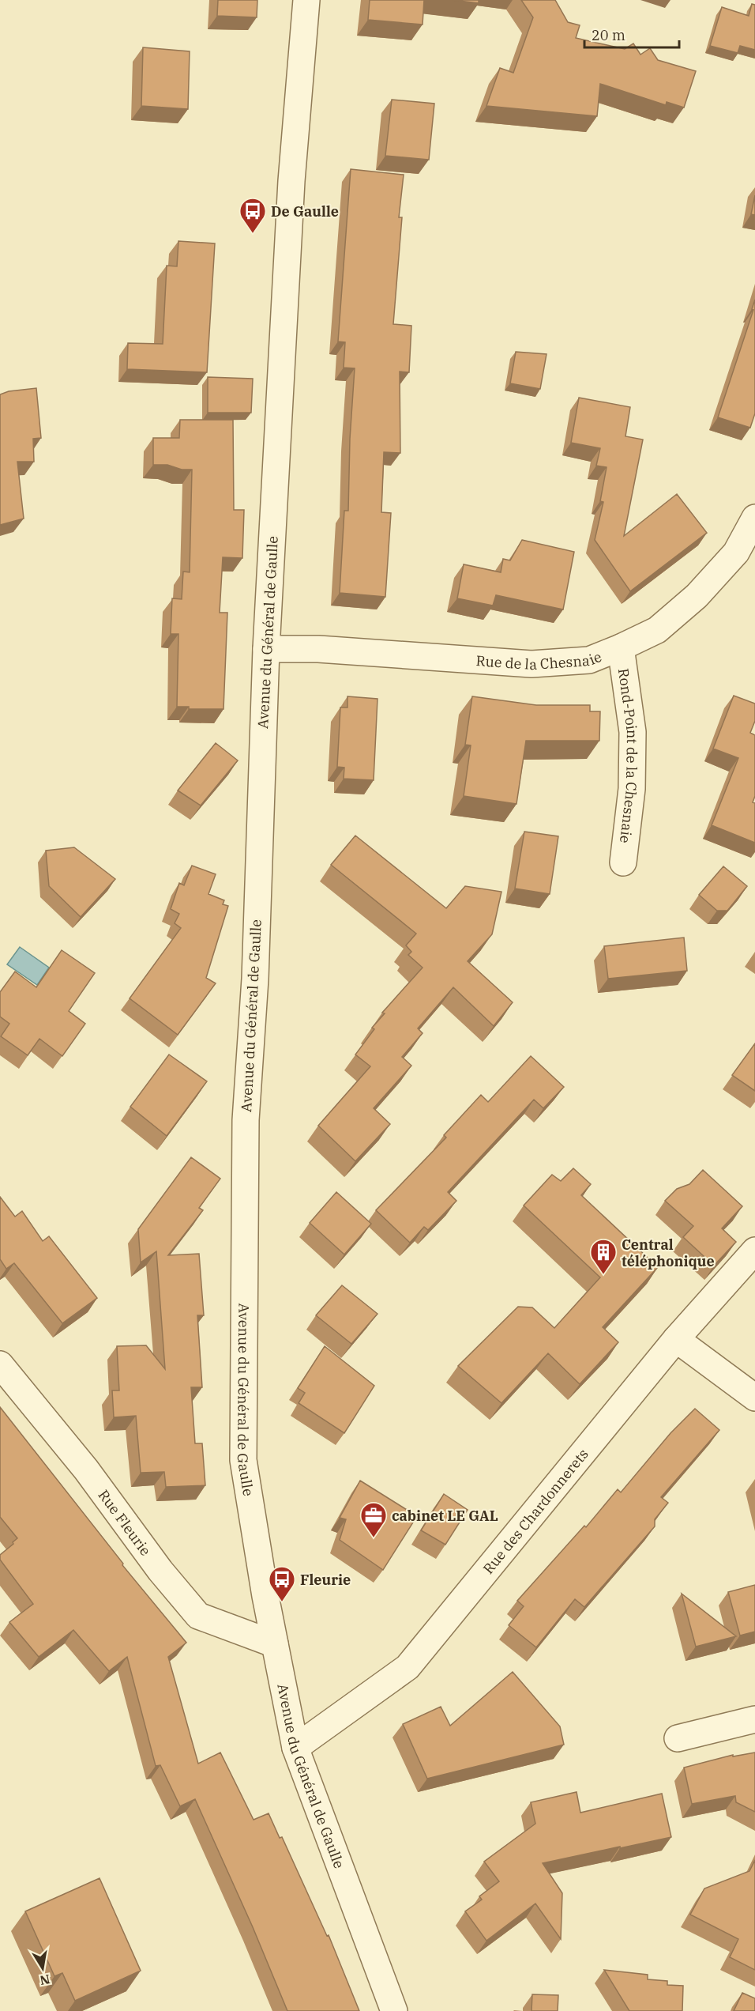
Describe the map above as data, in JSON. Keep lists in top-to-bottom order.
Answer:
{
  "streets": {
    "street": [
      "Avenue du Général de Gaulle",
      "Rue de la Chesnaie",
      "Rond-Point de la Chesnaie",
      "Rue des Chardonnerets",
      "Rue Fleurie"
    ]
  },
  "crossings": [
    ["Avenue du Général de Gaulle", "Rue de la Chesnaie"],
    ["Avenue du Général de Gaulle", "Rue des Chardonnerets"],
    ["Avenue du Général de Gaulle", "Rue Fleurie"],
    ["Rue de la Chesnaie", "Rond-Point de la Chesnaie"]
  ],
  "places": {
    "bus stop": ["De Gaulle", "Fleurie"],
    "building": ["Central téléphonique"],
    "office": ["cabinet LE GAL"]
  },
  "scale_bar": "20 m",
  "north": "bottom"
}
